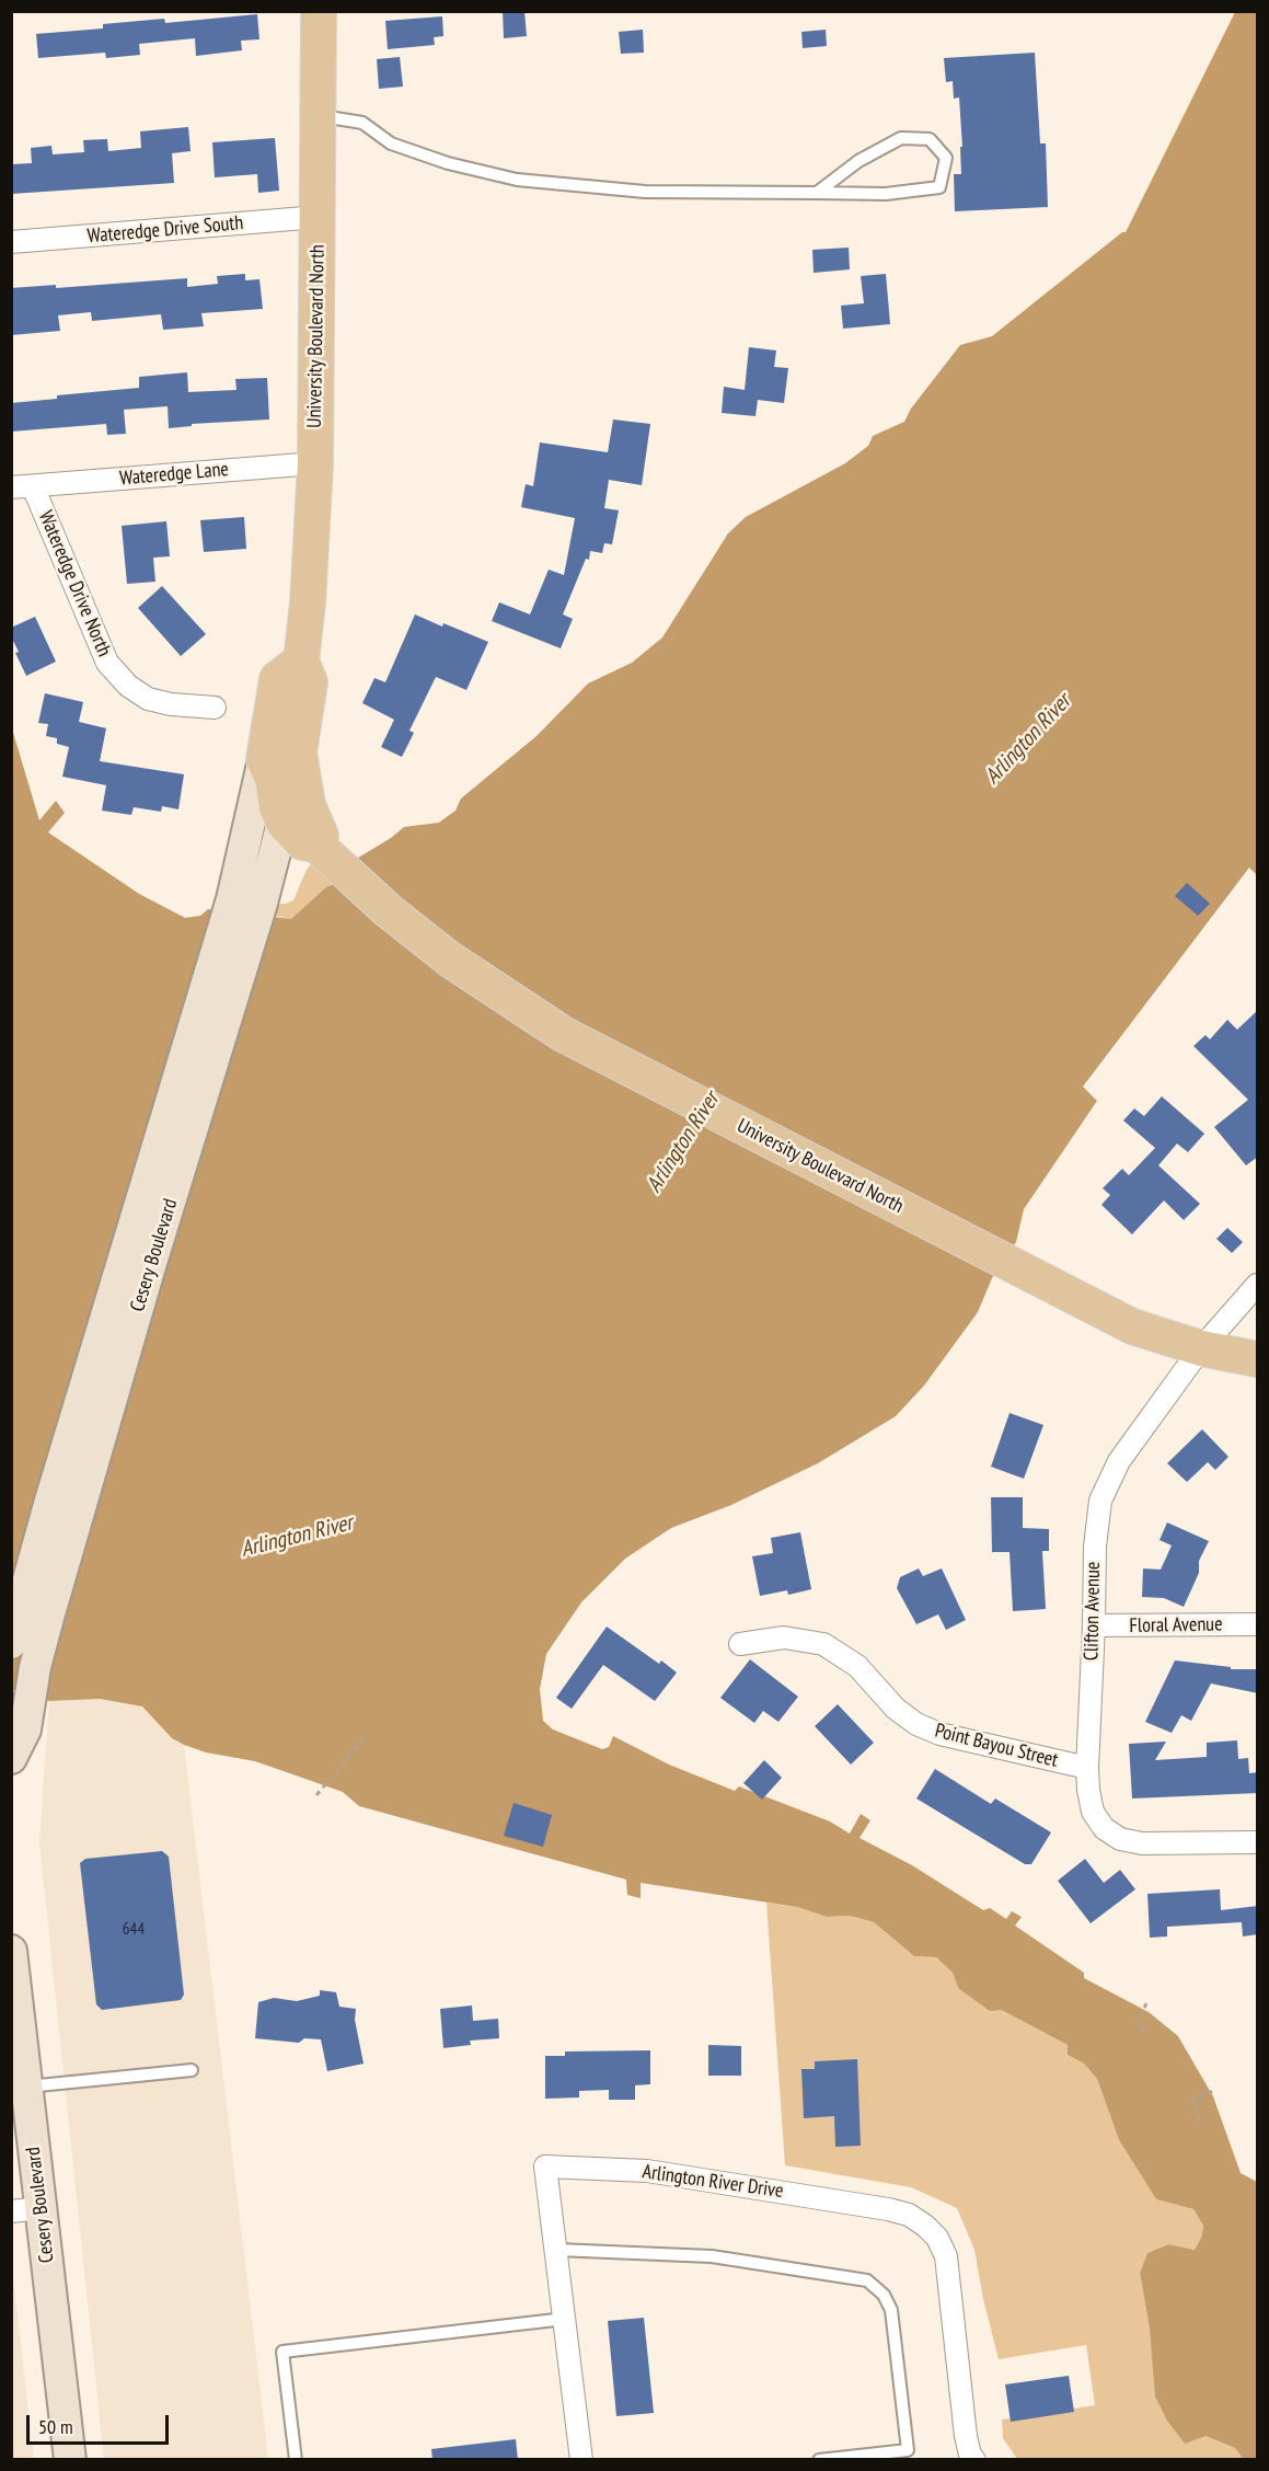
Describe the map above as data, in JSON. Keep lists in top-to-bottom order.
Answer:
{
  "streets": {
    "main road": ["University Boulevard North", "Cesery Boulevard"],
    "street": [
      "Wateredge Drive South",
      "Wateredge Lane",
      "Wateredge Drive North",
      "Clifton Avenue",
      "Floral Avenue",
      "Point Bayou Street",
      "Arlington River Drive"
    ]
  },
  "crossings": [
    ["Wateredge Drive South", "University Boulevard North"],
    ["University Boulevard North", "Wateredge Lane"],
    ["University Boulevard North", "Cesery Boulevard"],
    ["University Boulevard North", "Clifton Avenue"],
    ["Wateredge Lane", "Wateredge Drive North"],
    ["Clifton Avenue", "Floral Avenue"],
    ["Clifton Avenue", "Point Bayou Street"]
  ],
  "water": ["Arlington River"],
  "house_numbers": ["644"],
  "scale_bar": "50 m"
}
